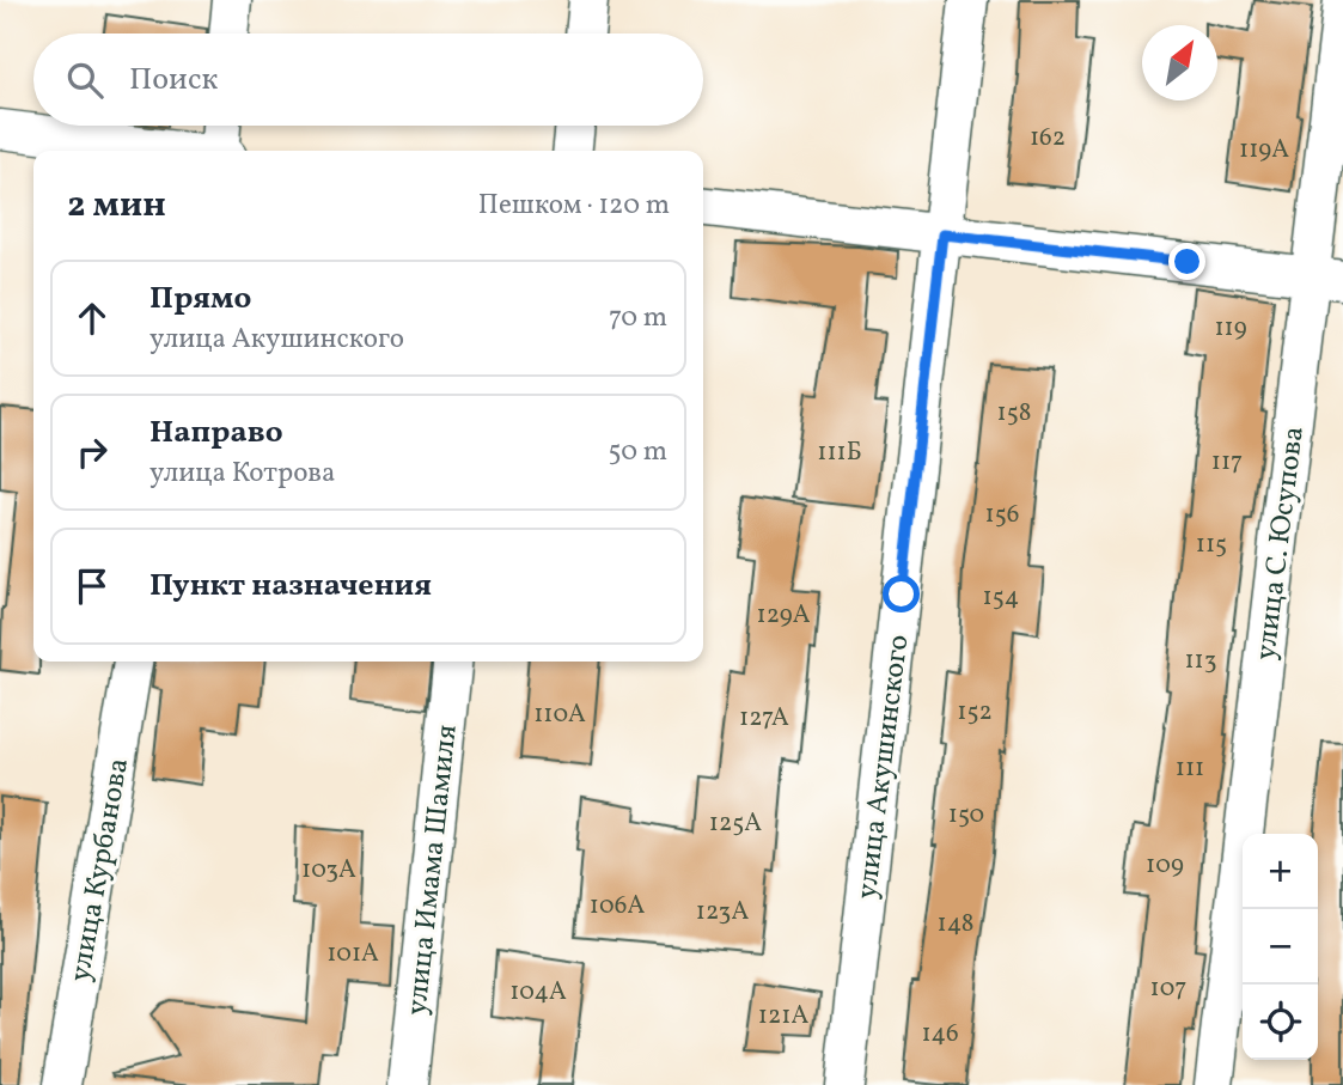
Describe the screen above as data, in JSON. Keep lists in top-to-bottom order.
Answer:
{
  "streets": {
    "street": [
      "улица С. Юсупова",
      "улица Акушинского",
      "улица Курбанова",
      "улица Имама Шамиля"
    ]
  },
  "house_numbers": [
    "162",
    "119А",
    "119",
    "158",
    "111Б",
    "117",
    "156",
    "115",
    "154",
    "129А",
    "113",
    "152",
    "110А",
    "127А",
    "111",
    "150",
    "125А",
    "109",
    "103А",
    "106А",
    "123А",
    "148",
    "101А",
    "107",
    "104А",
    "121А",
    "146"
  ],
  "north": "top right",
  "page": {
    "search": "Поиск",
    "heading": ["2 мин", "Пешком · 120 m"],
    "list": [
      ["Прямо", "улица Акушинского", "70 m"],
      ["Направо", "улица Котрова", "50 m"],
      "Пункт назначения"
    ],
    "map_buttons": ["+", "−"]
  }
}
